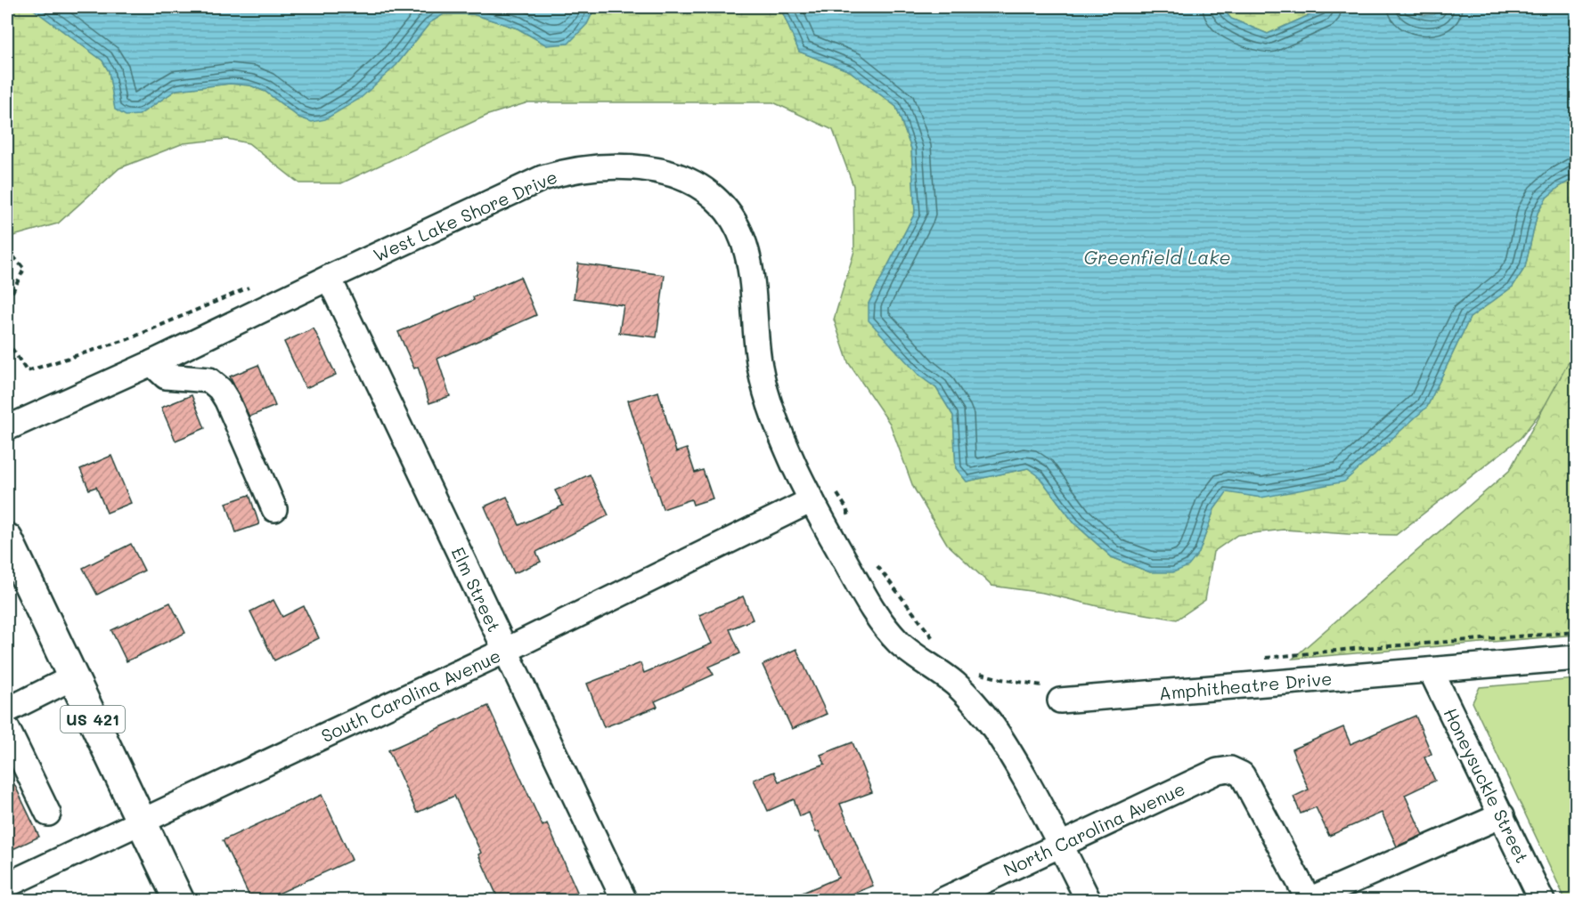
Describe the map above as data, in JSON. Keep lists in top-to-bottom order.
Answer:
{
  "streets": {
    "highway": ["US 421"],
    "street": [
      "West Lake Shore Drive",
      "Elm Street",
      "Amphitheatre Drive",
      "South Carolina Avenue",
      "Honeysuckle Street",
      "North Carolina Avenue"
    ]
  },
  "crossings": [
    ["West Lake Shore Drive", "Elm Street"],
    ["West Lake Shore Drive", "South Carolina Avenue"],
    ["West Lake Shore Drive", "North Carolina Avenue"],
    ["Elm Street", "South Carolina Avenue"],
    ["Amphitheatre Drive", "Honeysuckle Street"],
    ["South Carolina Avenue", "US 421"],
    ["Honeysuckle Street", "North Carolina Avenue"]
  ],
  "water": ["Greenfield Lake"]
}
